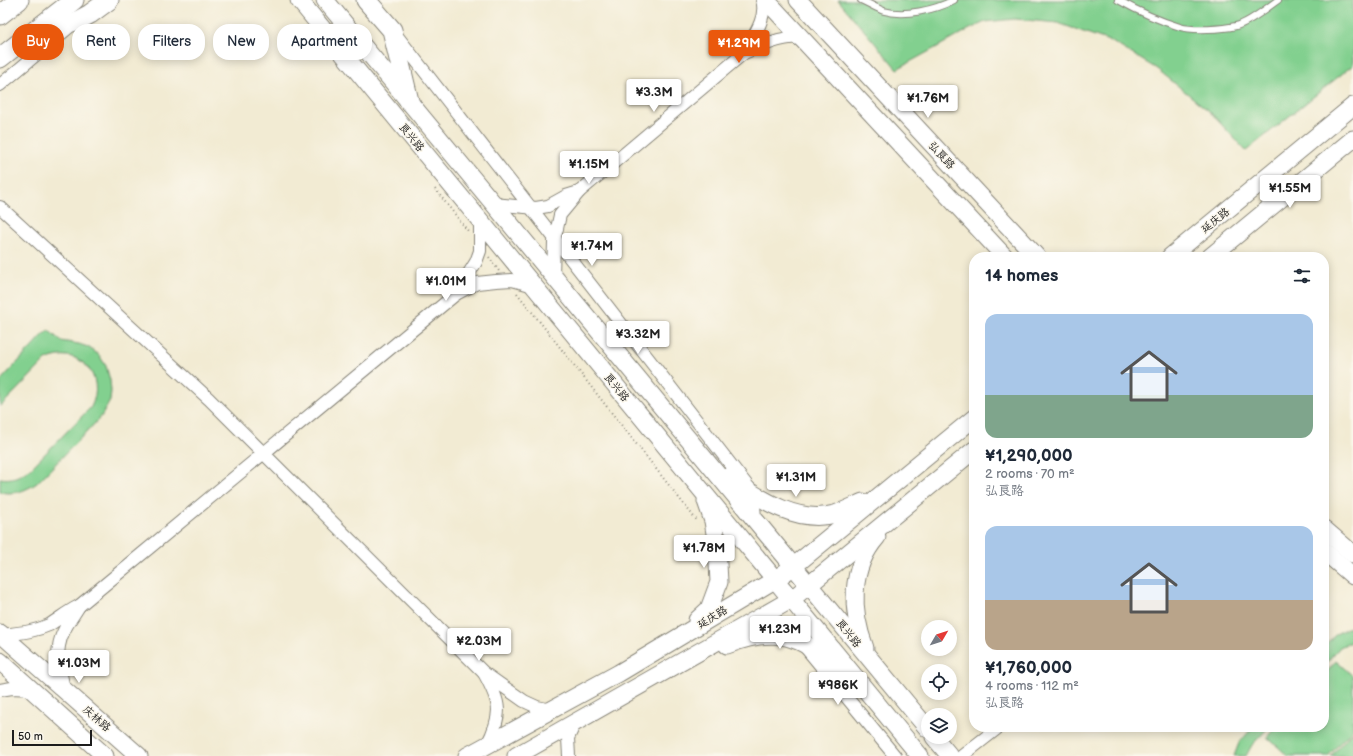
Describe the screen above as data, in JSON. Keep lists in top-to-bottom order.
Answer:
{
  "streets": {
    "street": [
      "良兴路",
      "弘良路",
      "延庆路",
      "庆林路"
    ]
  },
  "crossings": [
    ["良兴路", "延庆路"]
  ],
  "scale_bar": "50 m",
  "north": "top right",
  "page": {
    "chip": [
      "Buy",
      "Rent",
      "Filters",
      "New",
      "Apartment"
    ],
    "price": [
      "¥1.29M",
      "¥3.3M",
      "¥1.76M",
      "¥1.15M",
      "¥1.55M",
      "¥1.74M",
      "¥1.01M",
      "¥3.32M",
      "¥1.31M",
      "¥1.78M",
      "¥1.23M",
      "¥2.03M",
      "¥1.03M",
      "¥986K"
    ],
    "heading": "14 homes",
    "list": [
      {
        "name": "¥1,290,000",
        "note": "2 rooms · 70 m² · 弘良路"
      },
      {
        "name": "¥1,760,000",
        "note": "4 rooms · 112 m² · 弘良路"
      }
    ],
    "scale": "50 m"
  }
}
